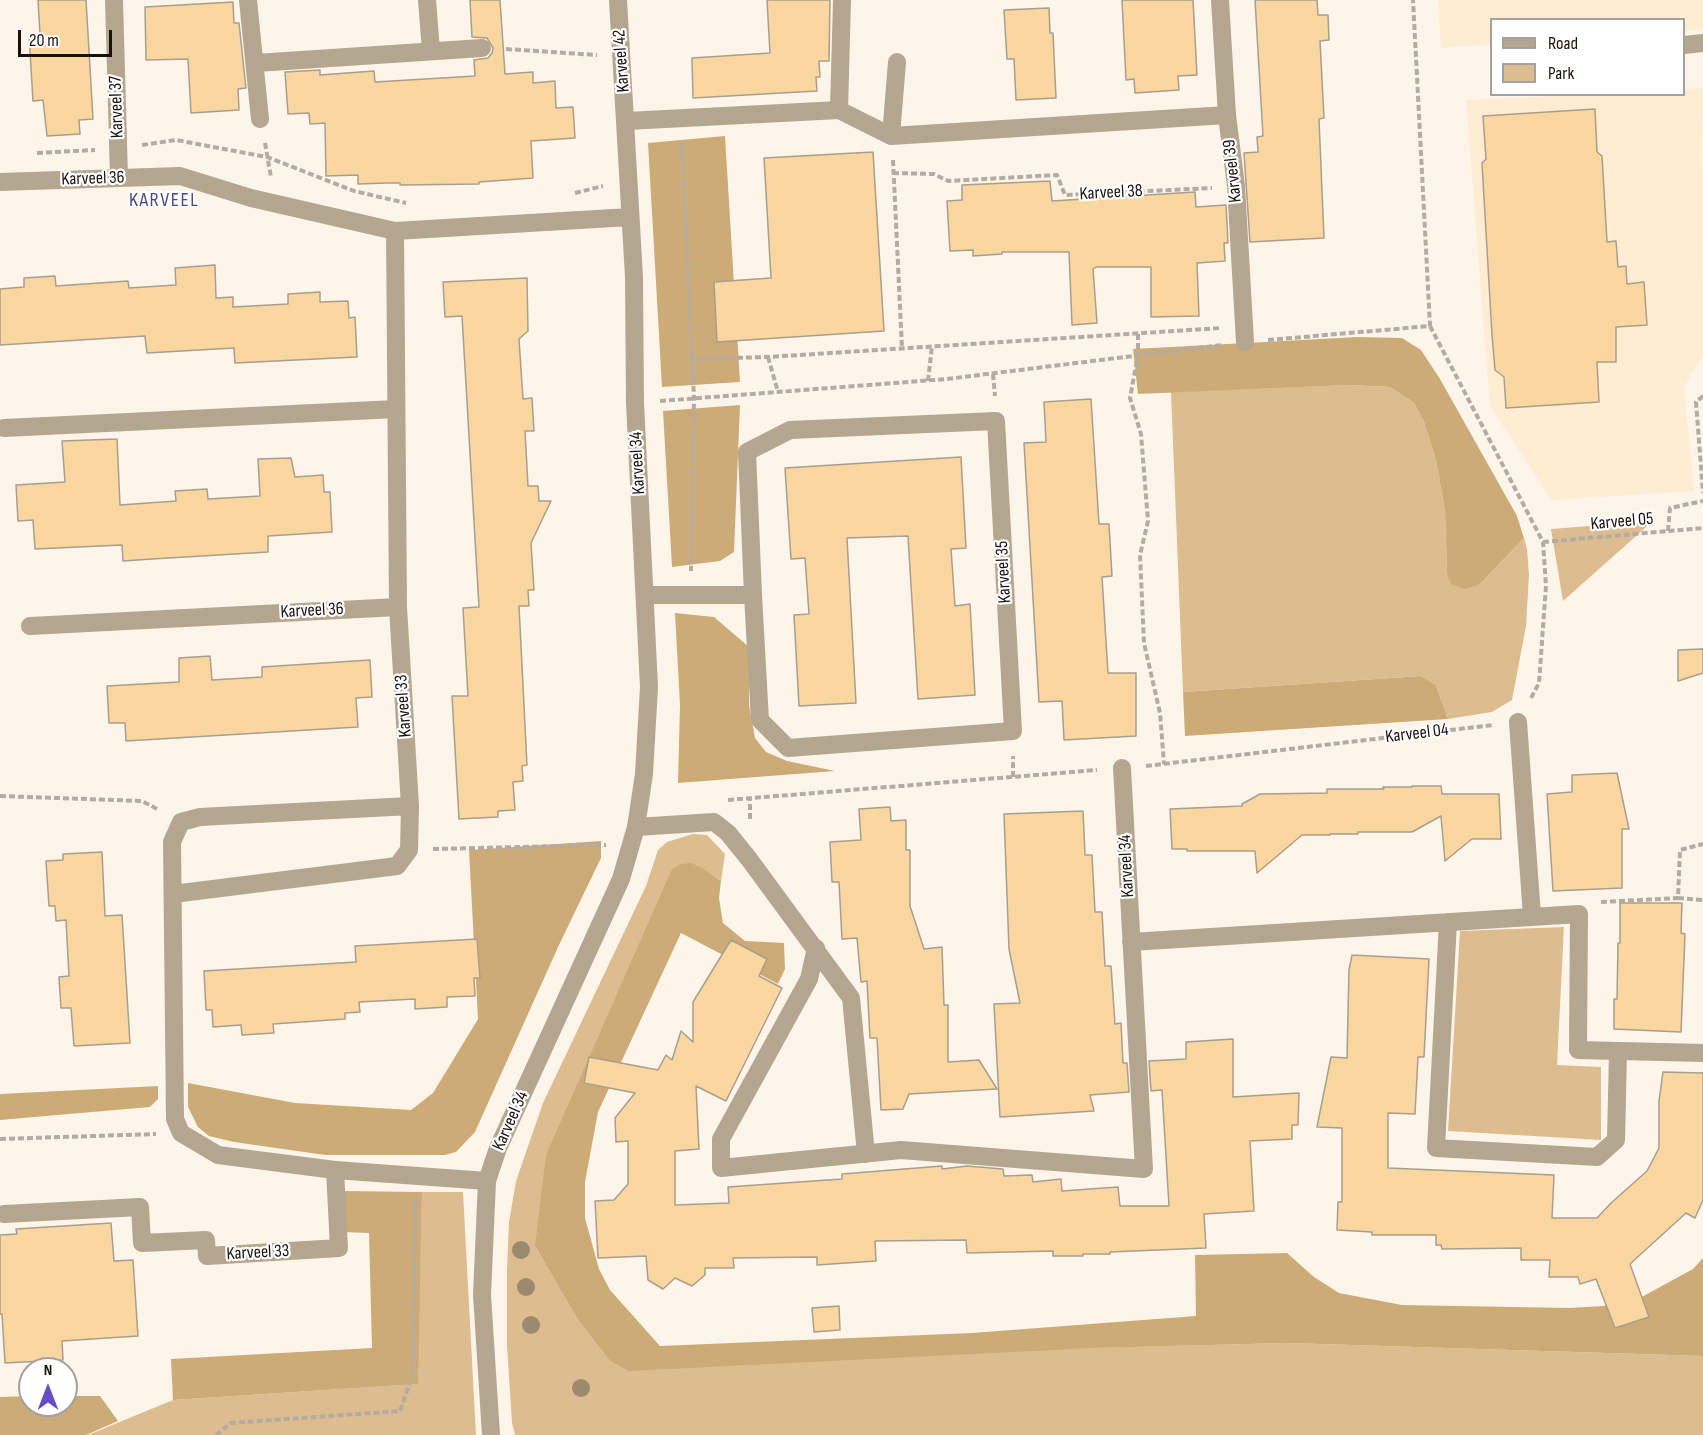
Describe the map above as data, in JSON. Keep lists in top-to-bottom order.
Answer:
{
  "streets": {
    "street": [
      "Karveel 42",
      "Karveel 37",
      "Karveel 39",
      "Karveel 36",
      "Karveel 34",
      "Karveel 35",
      "Karveel 33"
    ],
    "path": ["Karveel 38", "Karveel 05", "Karveel 04"]
  },
  "crossings": [
    ["Karveel 42", "Karveel 34"],
    ["Karveel 37", "Karveel 36"],
    ["Karveel 39", "Karveel 38"],
    ["Karveel 36", "Karveel 34"],
    ["Karveel 36", "Karveel 33"],
    ["Karveel 34", "Karveel 04"]
  ],
  "districts": ["KARVEEL"],
  "legend": ["Road", "Park"],
  "scale_bar": "20 m",
  "north": "top"
}
